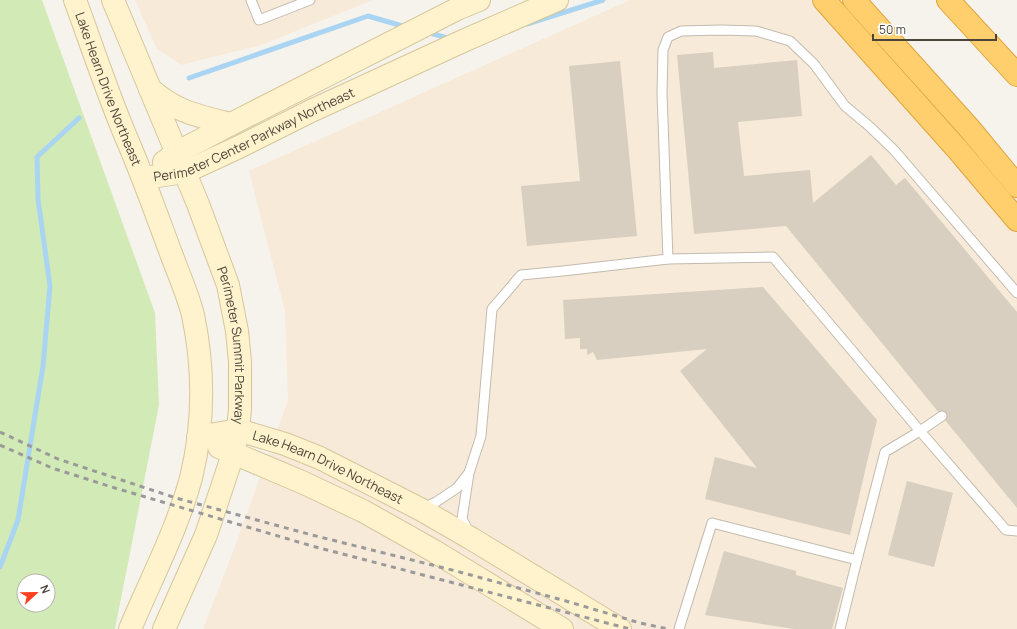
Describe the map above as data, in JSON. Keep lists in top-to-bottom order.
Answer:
{
  "streets": {
    "main road": ["Lake Hearn Drive Northeast", "Perimeter Center Parkway Northeast", "Perimeter Summit Parkway"]
  },
  "crossings": [
    ["Lake Hearn Drive Northeast", "Perimeter Center Parkway Northeast"],
    ["Lake Hearn Drive Northeast", "Perimeter Summit Parkway"],
    ["Perimeter Center Parkway Northeast", "Perimeter Summit Parkway"]
  ],
  "scale_bar": "50 m",
  "north": "right"
}
